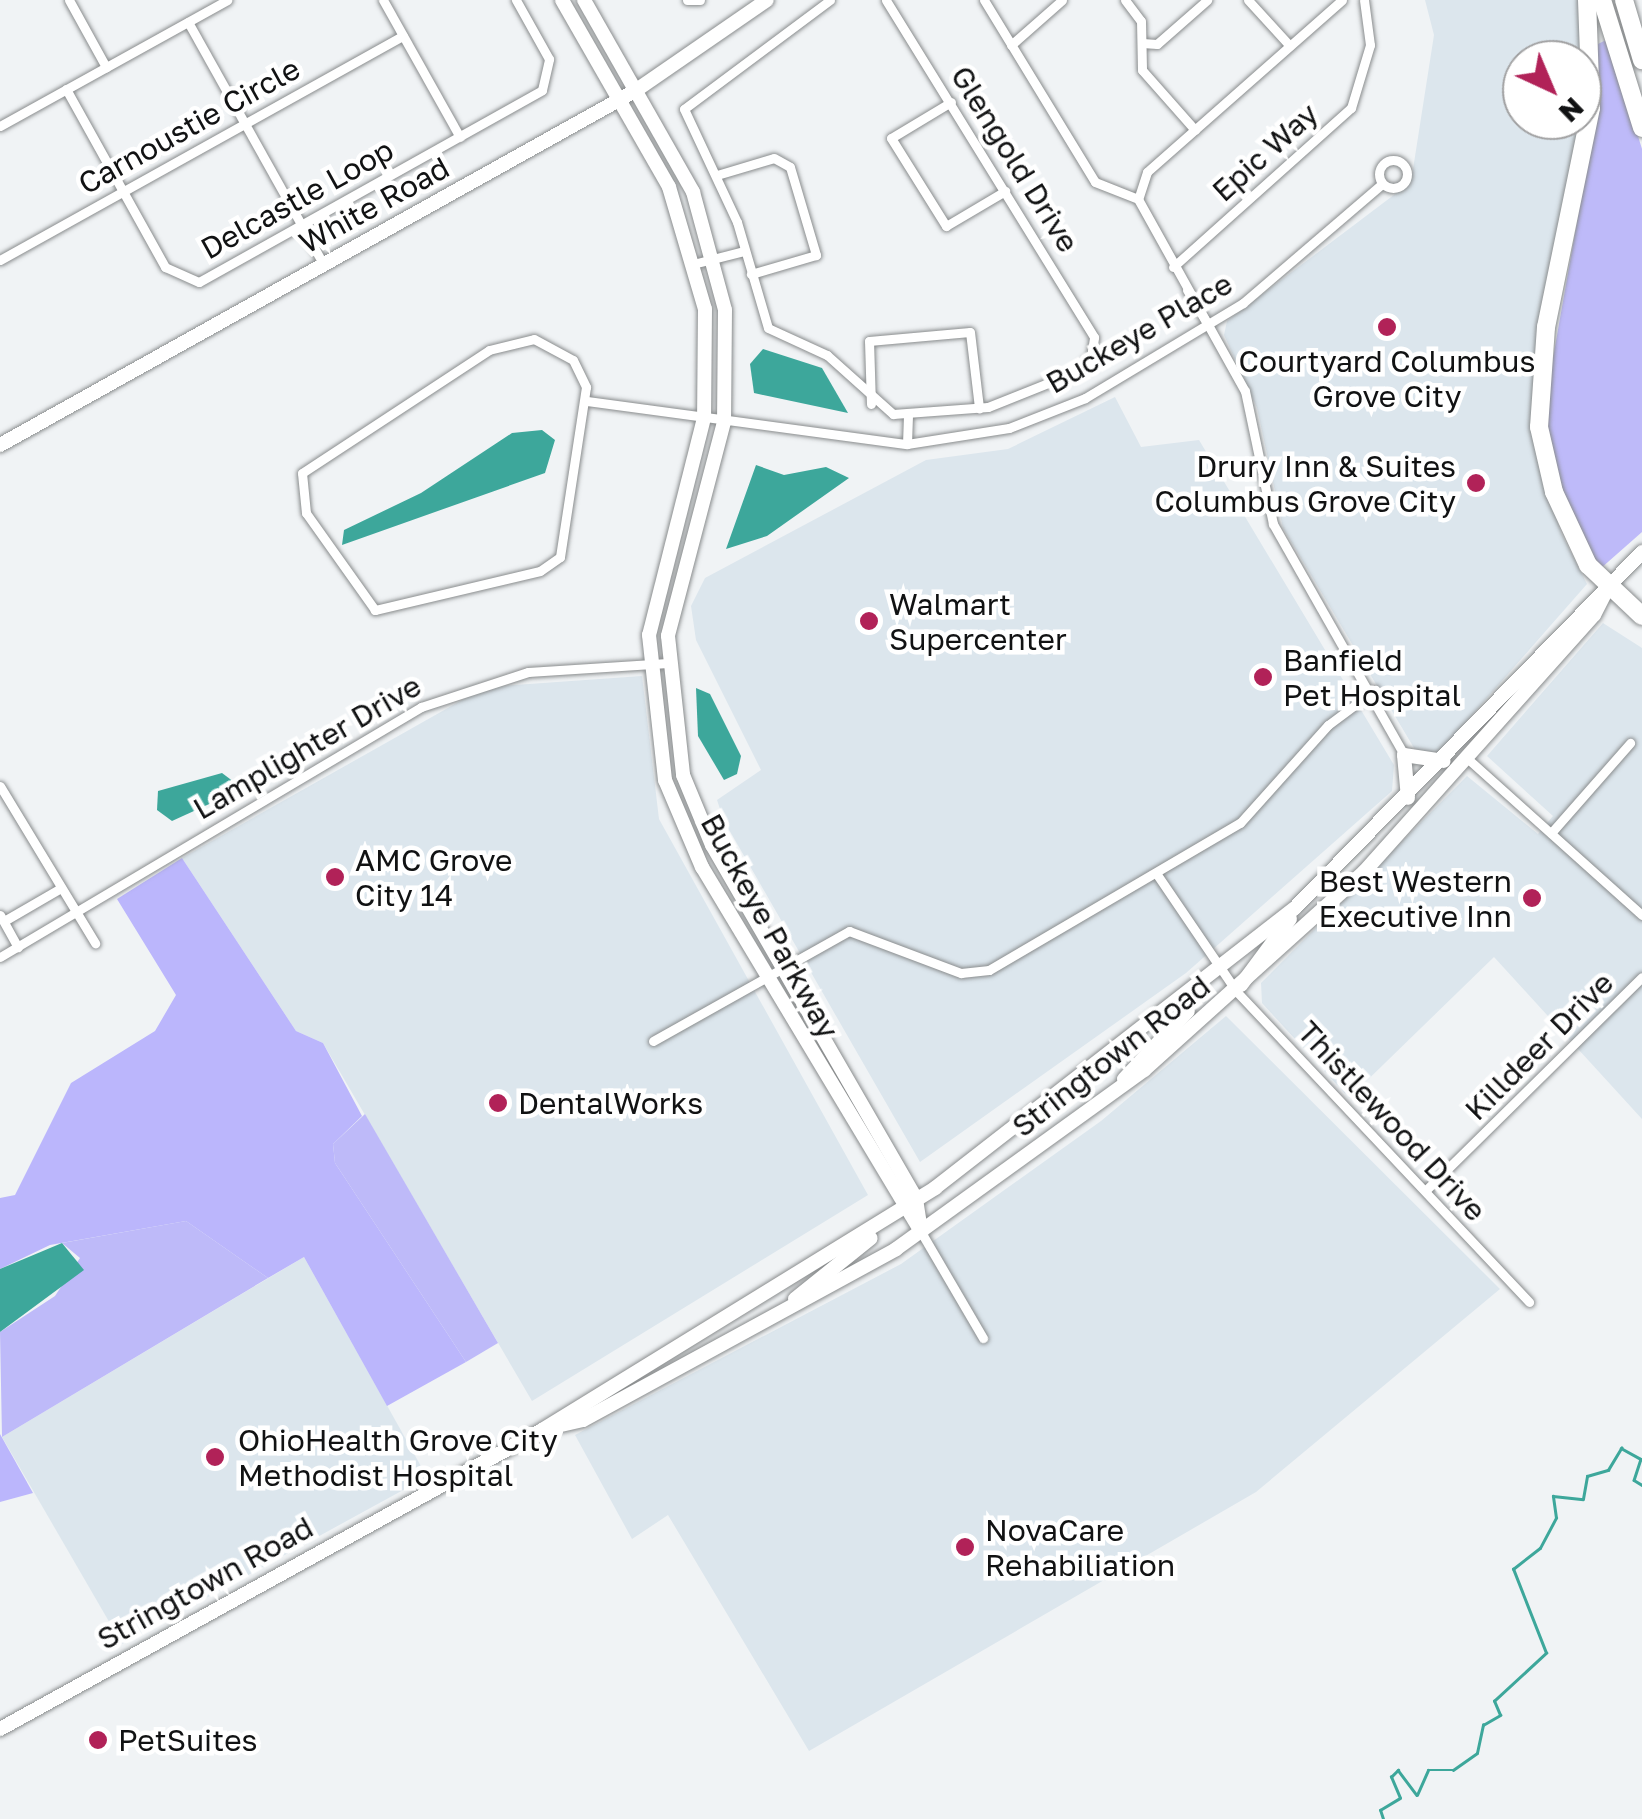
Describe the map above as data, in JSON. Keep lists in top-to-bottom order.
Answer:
{
  "streets": {
    "main road": ["White Road", "Buckeye Parkway", "Stringtown Road"],
    "street": [
      "Carnoustie Circle",
      "Epic Way",
      "Glengold Drive",
      "Delcastle Loop",
      "Buckeye Place",
      "Lamplighter Drive",
      "Killdeer Drive",
      "Thistlewood Drive"
    ]
  },
  "crossings": [
    ["Carnoustie Circle", "Delcastle Loop"],
    ["White Road", "Buckeye Parkway"],
    ["Buckeye Place", "Buckeye Parkway"],
    ["Lamplighter Drive", "Buckeye Parkway"],
    ["Buckeye Parkway", "Stringtown Road"],
    ["Killdeer Drive", "Thistlewood Drive"],
    ["Stringtown Road", "Thistlewood Drive"]
  ],
  "places": [
    "Courtyard Columbus Grove City",
    "Drury Inn & Suites Columbus Grove City",
    "Walmart Supercenter",
    "Banfield Pet Hospital",
    "AMC Grove City 14",
    "Best Western Executive Inn",
    "DentalWorks",
    "OhioHealth Grove City Methodist Hospital",
    "NovaCare Rehabiliation",
    "PetSuites"
  ],
  "north": "bottom right"
}
